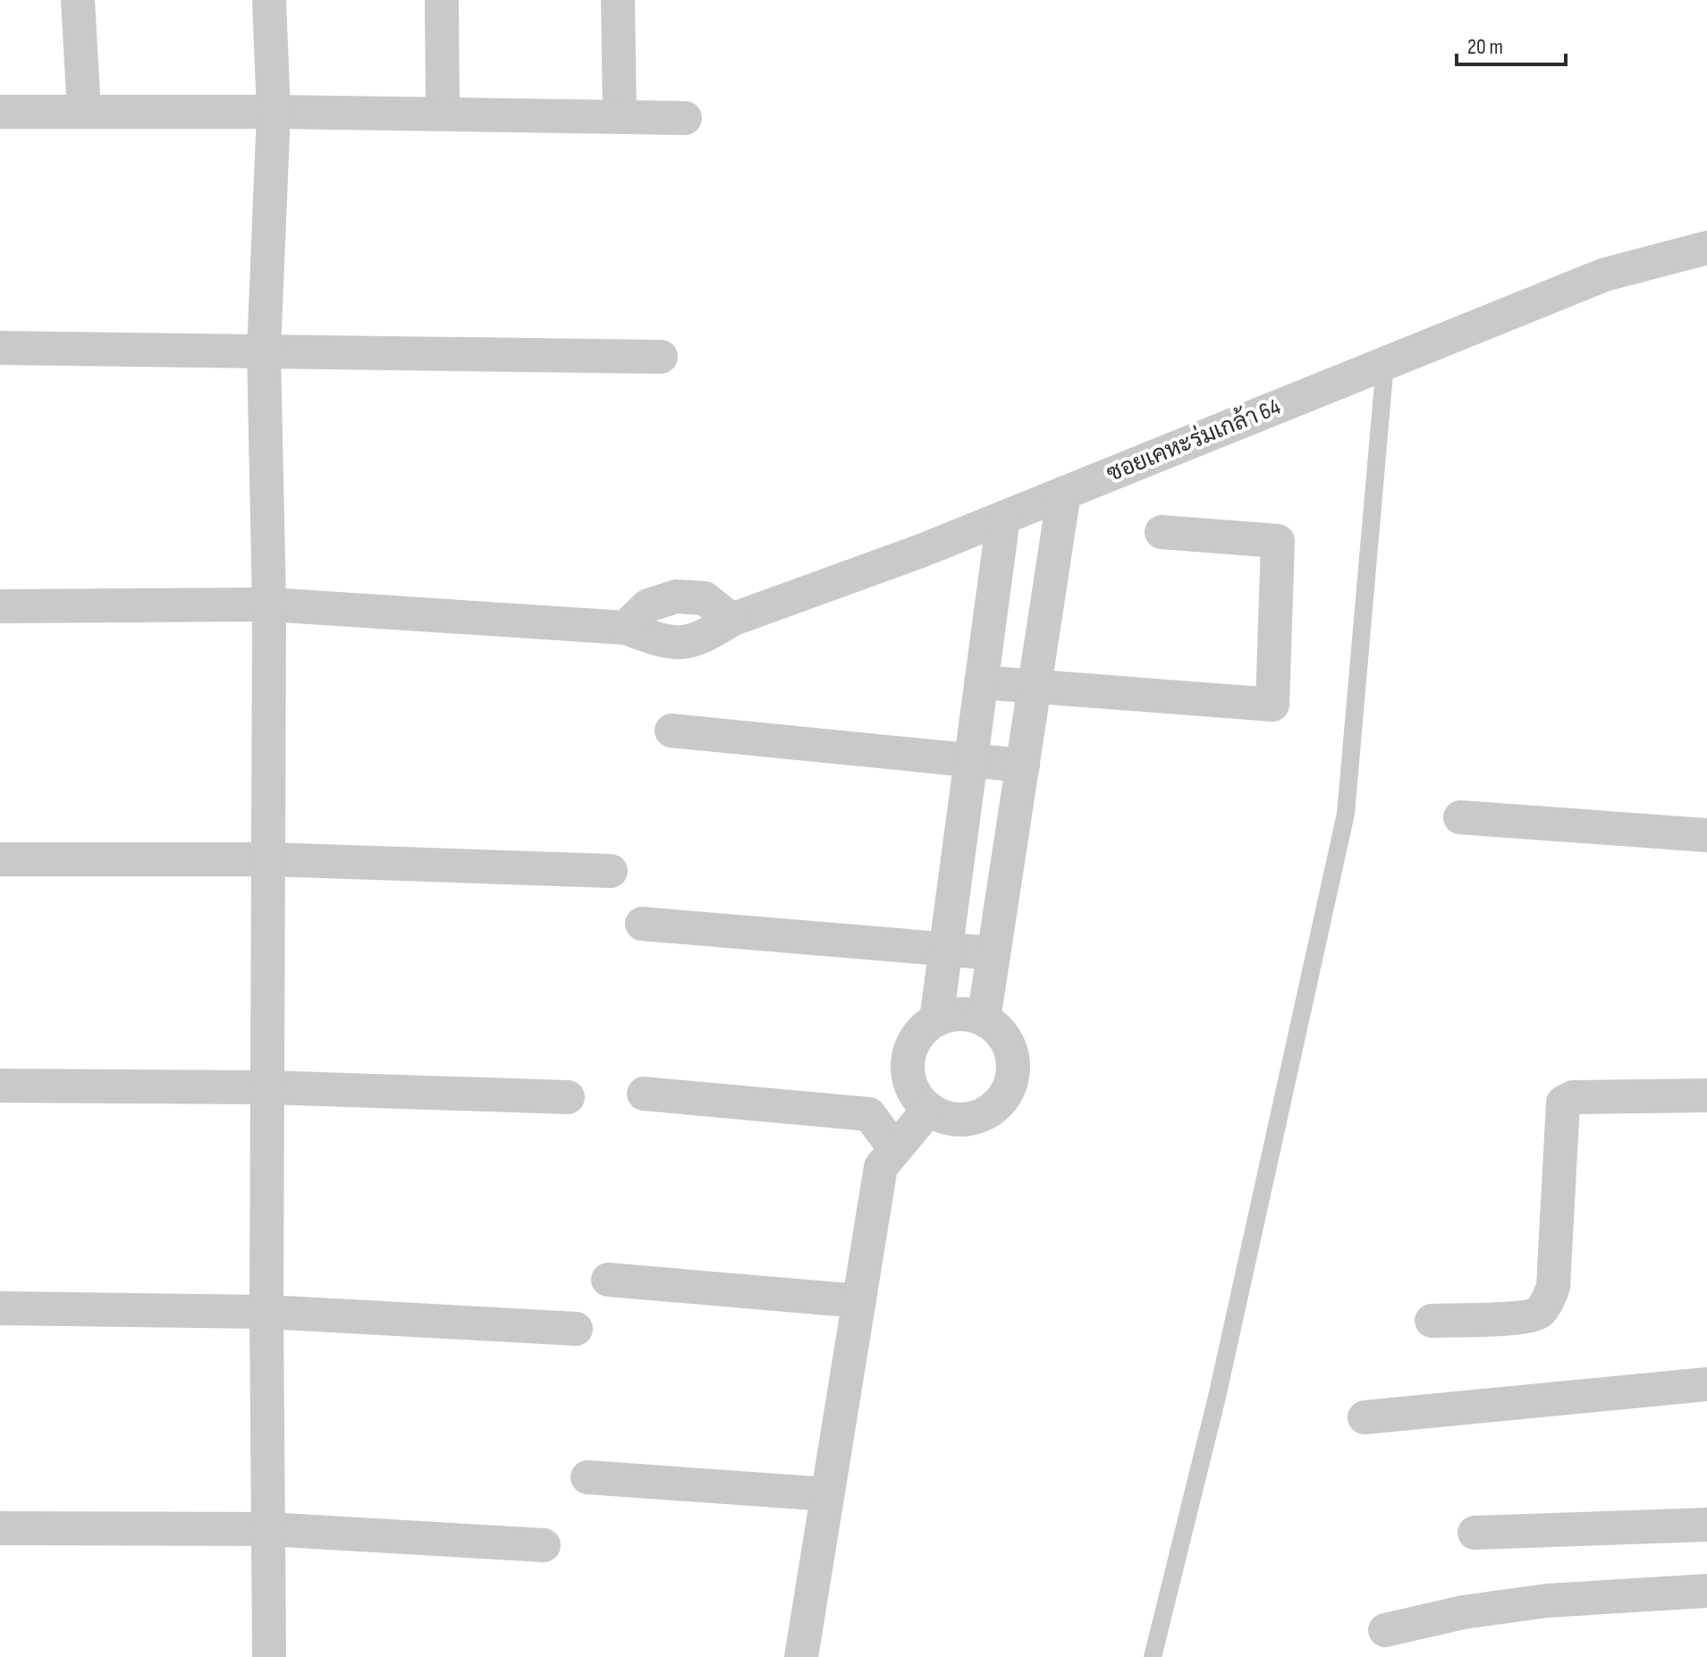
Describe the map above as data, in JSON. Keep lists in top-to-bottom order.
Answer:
{
  "streets": {
    "street": ["ซอยเคหะร่มเกล้า 64"]
  },
  "scale_bar": "20 m"
}
